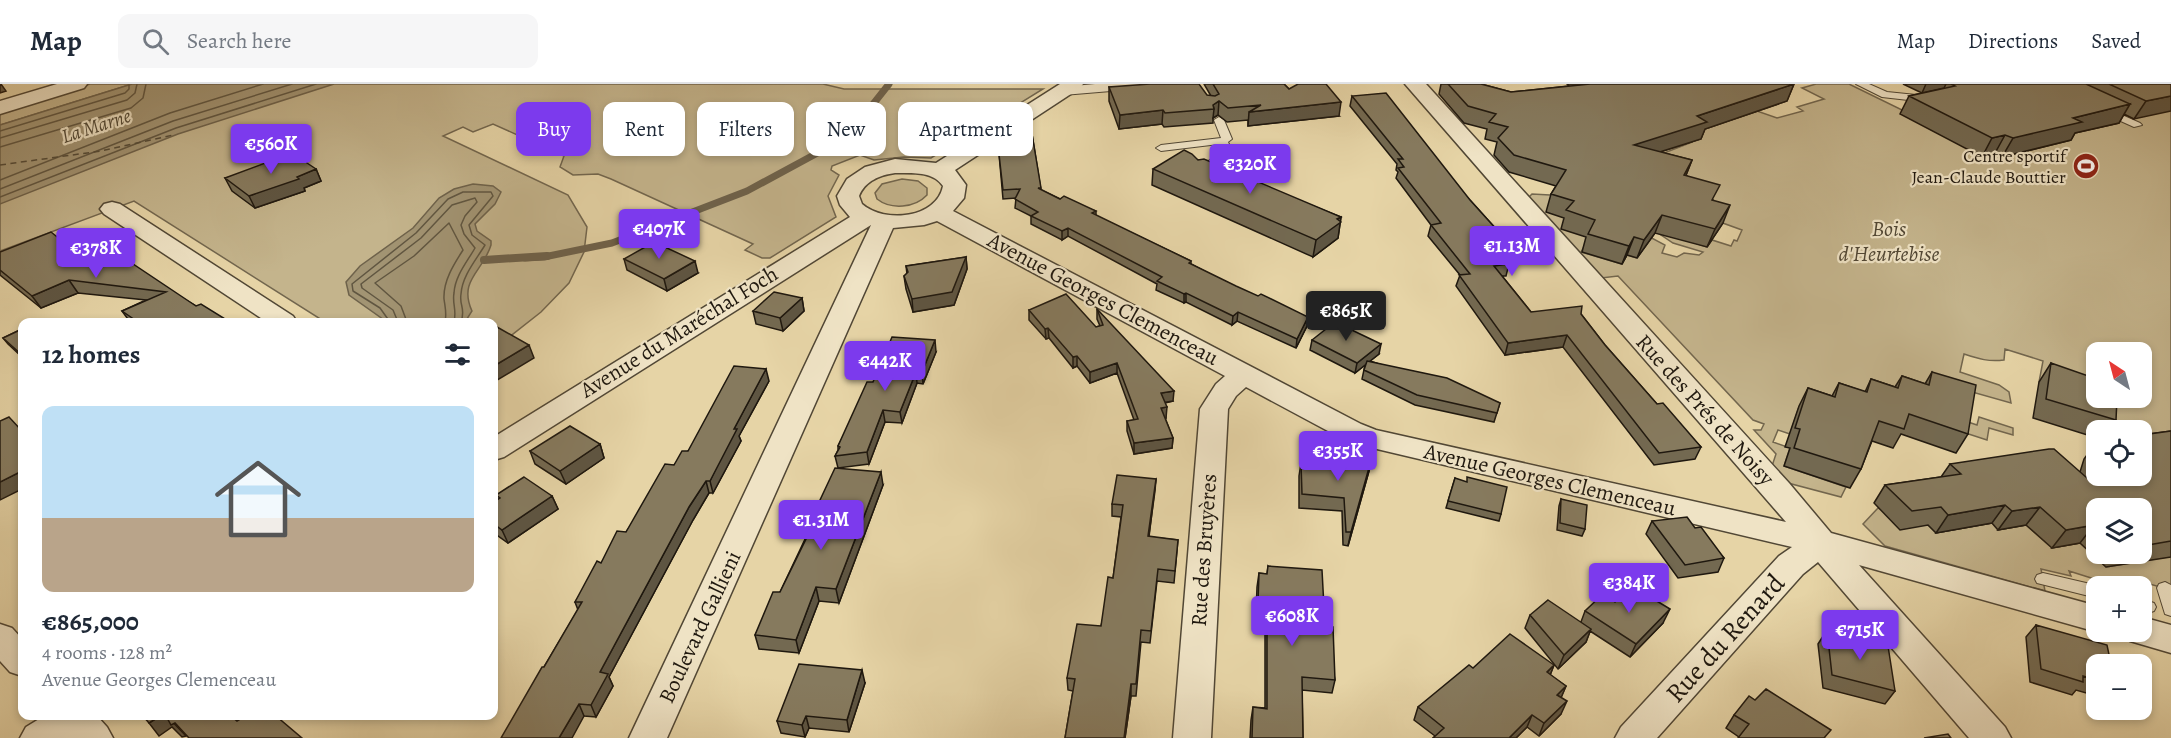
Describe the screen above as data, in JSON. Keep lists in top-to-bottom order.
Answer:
{
  "streets": {
    "street": [
      "Avenue Georges Clemenceau",
      "Avenue du Maréchal Foch",
      "Rue des Prés de Noisy",
      "Rue des Bruyères",
      "Boulevard Gallieni",
      "Rue du Renard"
    ]
  },
  "crossings": [
    ["Avenue Georges Clemenceau", "Rue des Prés de Noisy"],
    ["Avenue Georges Clemenceau", "Rue des Bruyères"],
    ["Avenue Georges Clemenceau", "Rue du Renard"],
    ["Avenue du Maréchal Foch", "Boulevard Gallieni"],
    ["Rue des Prés de Noisy", "Rue du Renard"]
  ],
  "water": ["La Marne"],
  "parks": ["Bois d'Heurtebise"],
  "places": {
    "sports": ["Centre sportif Jean-Claude Bouttier"]
  },
  "north": "top left",
  "page": {
    "header": "Map",
    "search": "Search here",
    "nav": ["Map", "Directions", "Saved"],
    "chip": [
      "Buy",
      "Rent",
      "Filters",
      "New",
      "Apartment"
    ],
    "price": [
      "€560K",
      "€320K",
      "€407K",
      "€1.13M",
      "€378K",
      "€865K",
      "€442K",
      "€355K",
      "€1.31M",
      "€384K",
      "€608K",
      "€715K"
    ],
    "heading": "12 homes",
    "map_buttons": ["+", "−"],
    "list": [
      {
        "name": "€865,000",
        "note": "4 rooms · 128 m² · Avenue Georges Clemenceau"
      }
    ]
  }
}
